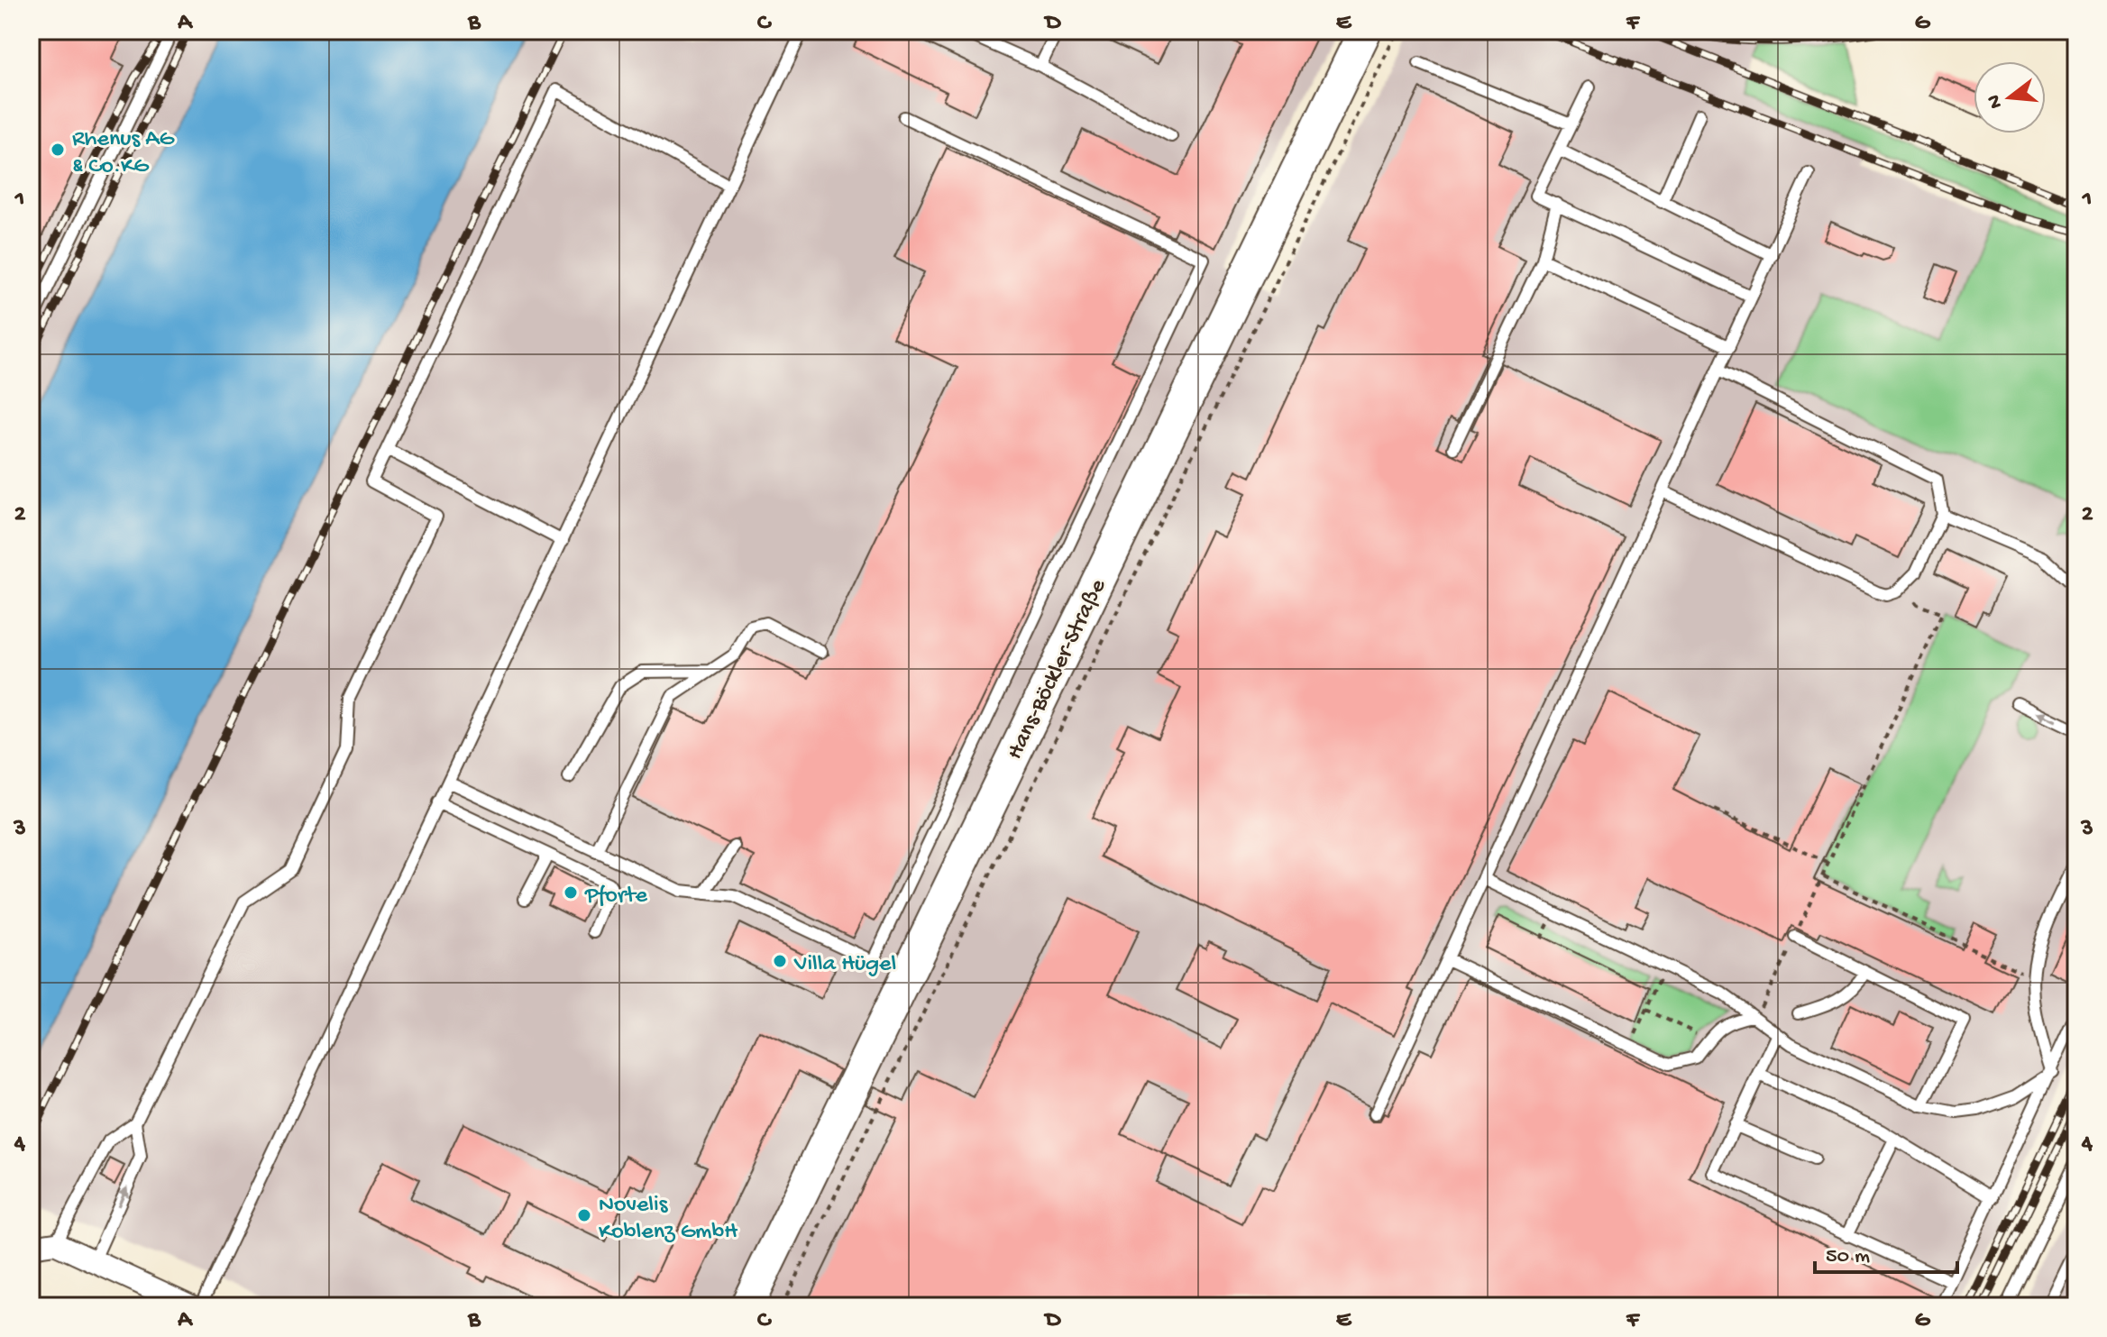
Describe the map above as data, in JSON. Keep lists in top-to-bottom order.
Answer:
{
  "streets": {
    "main road": ["Hans-Böckler-Straße"]
  },
  "places": [
    "Rhenus AG & Co.KG",
    "Pforte",
    "Villa Hügel",
    "Novelis Koblenz GmbH"
  ],
  "scale_bar": "50 m",
  "north": "left",
  "grid": {
    "columns": [
      "A",
      "B",
      "C",
      "D",
      "E",
      "F",
      "G"
    ],
    "rows": [
      "1",
      "2",
      "3",
      "4"
    ]
  }
}
